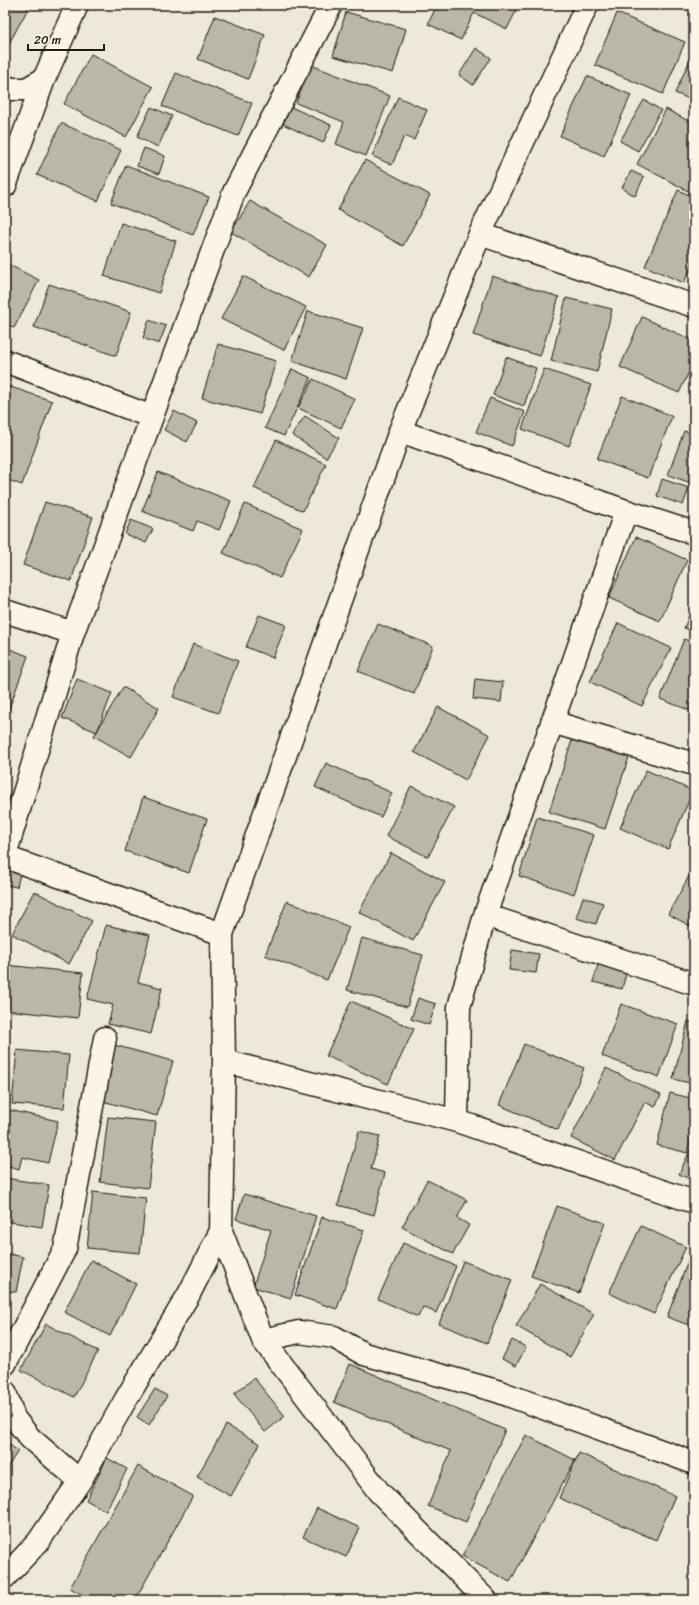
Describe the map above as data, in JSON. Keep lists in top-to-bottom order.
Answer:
{
  "scale_bar": "20 m"
}
